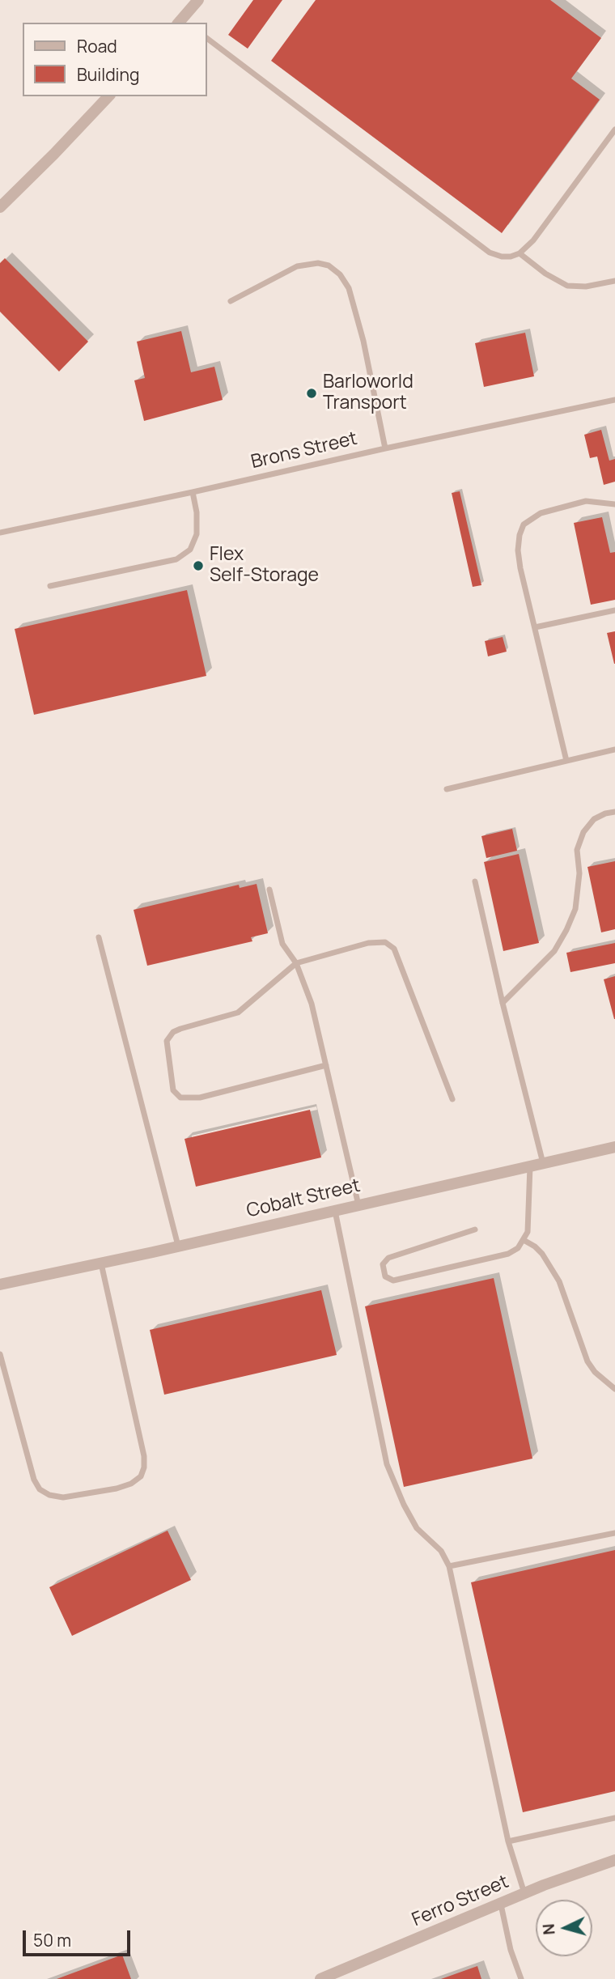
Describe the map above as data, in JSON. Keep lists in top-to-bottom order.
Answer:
{
  "streets": {
    "street": ["Cobalt Street", "Ferro Street"],
    "lane": ["Brons Street"]
  },
  "places": ["Barloworld Transport", "Flex Self-Storage"],
  "legend": ["Road", "Building"],
  "scale_bar": "50 m",
  "north": "left"
}
